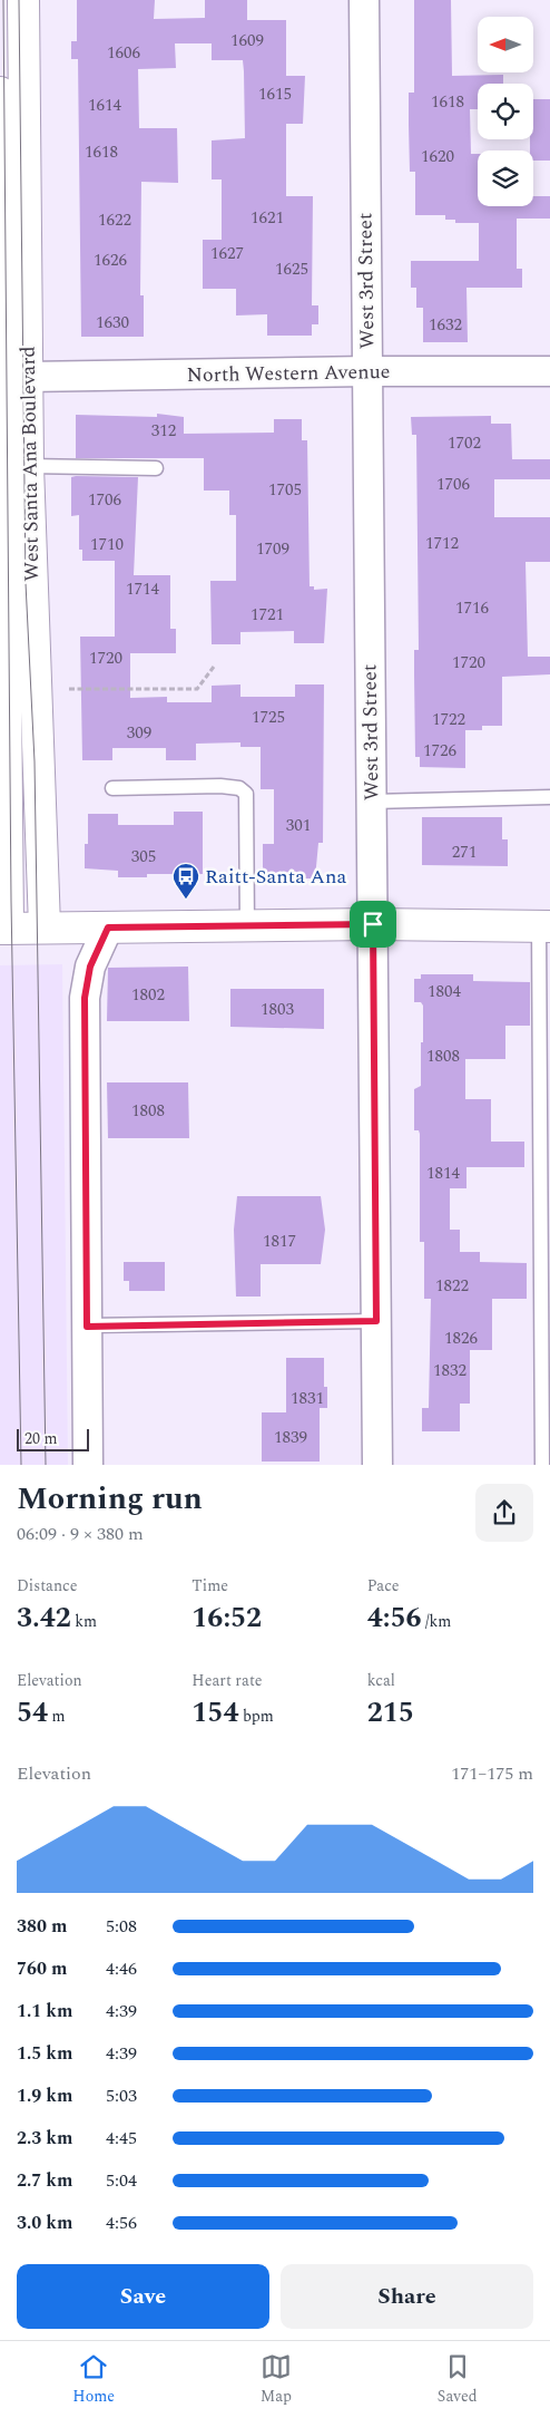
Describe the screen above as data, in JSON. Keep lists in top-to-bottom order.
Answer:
{
  "streets": {
    "main road": ["West Santa Ana Boulevard"],
    "street": ["West 3rd Street", "North Western Avenue"]
  },
  "crossings": [
    ["West 3rd Street", "North Western Avenue"],
    ["North Western Avenue", "West Santa Ana Boulevard"]
  ],
  "places": {
    "bus stop": ["Raitt-Santa Ana"]
  },
  "house_numbers": [
    "1609",
    "1606",
    "1615",
    "1618",
    "1614",
    "1618",
    "1620",
    "1621",
    "1622",
    "1627",
    "1626",
    "1625",
    "1630",
    "1632",
    "312",
    "1702",
    "1706",
    "1705",
    "1706",
    "1712",
    "1710",
    "1709",
    "1714",
    "1716",
    "1721",
    "1720",
    "1720",
    "1725",
    "1722",
    "309",
    "1726",
    "301",
    "271",
    "305",
    "1804",
    "1802",
    "1803",
    "1808",
    "1808",
    "1814",
    "1817",
    "1822",
    "1826",
    "1832",
    "1831",
    "1839"
  ],
  "scale_bar": "20 m",
  "north": "left",
  "page": {
    "scale": "20 m",
    "heading": ["Morning run", "06:09 · 9 × 380 m"],
    "stats": [
      ["Distance", "3.42 km"],
      ["Time", "16:52"],
      ["Pace", "4:56 /km"],
      ["Elevation", "54 m"],
      ["Heart rate", "154 bpm"],
      ["kcal", "215"]
    ],
    "chart": ["Elevation", "171–175 m"],
    "list": [
      {
        "name": "380 m",
        "note": "5:08"
      },
      {
        "name": "760 m",
        "note": "4:46"
      },
      {
        "name": "1.1 km",
        "note": "4:39"
      },
      {
        "name": "1.5 km",
        "note": "4:39"
      },
      {
        "name": "1.9 km",
        "note": "5:03"
      },
      {
        "name": "2.3 km",
        "note": "4:45"
      },
      {
        "name": "2.7 km",
        "note": "5:04"
      },
      {
        "name": "3.0 km",
        "note": "4:56"
      }
    ],
    "buttons": ["Save", "Share"],
    "tabs": ["Home", "Map", "Saved"]
  }
}
